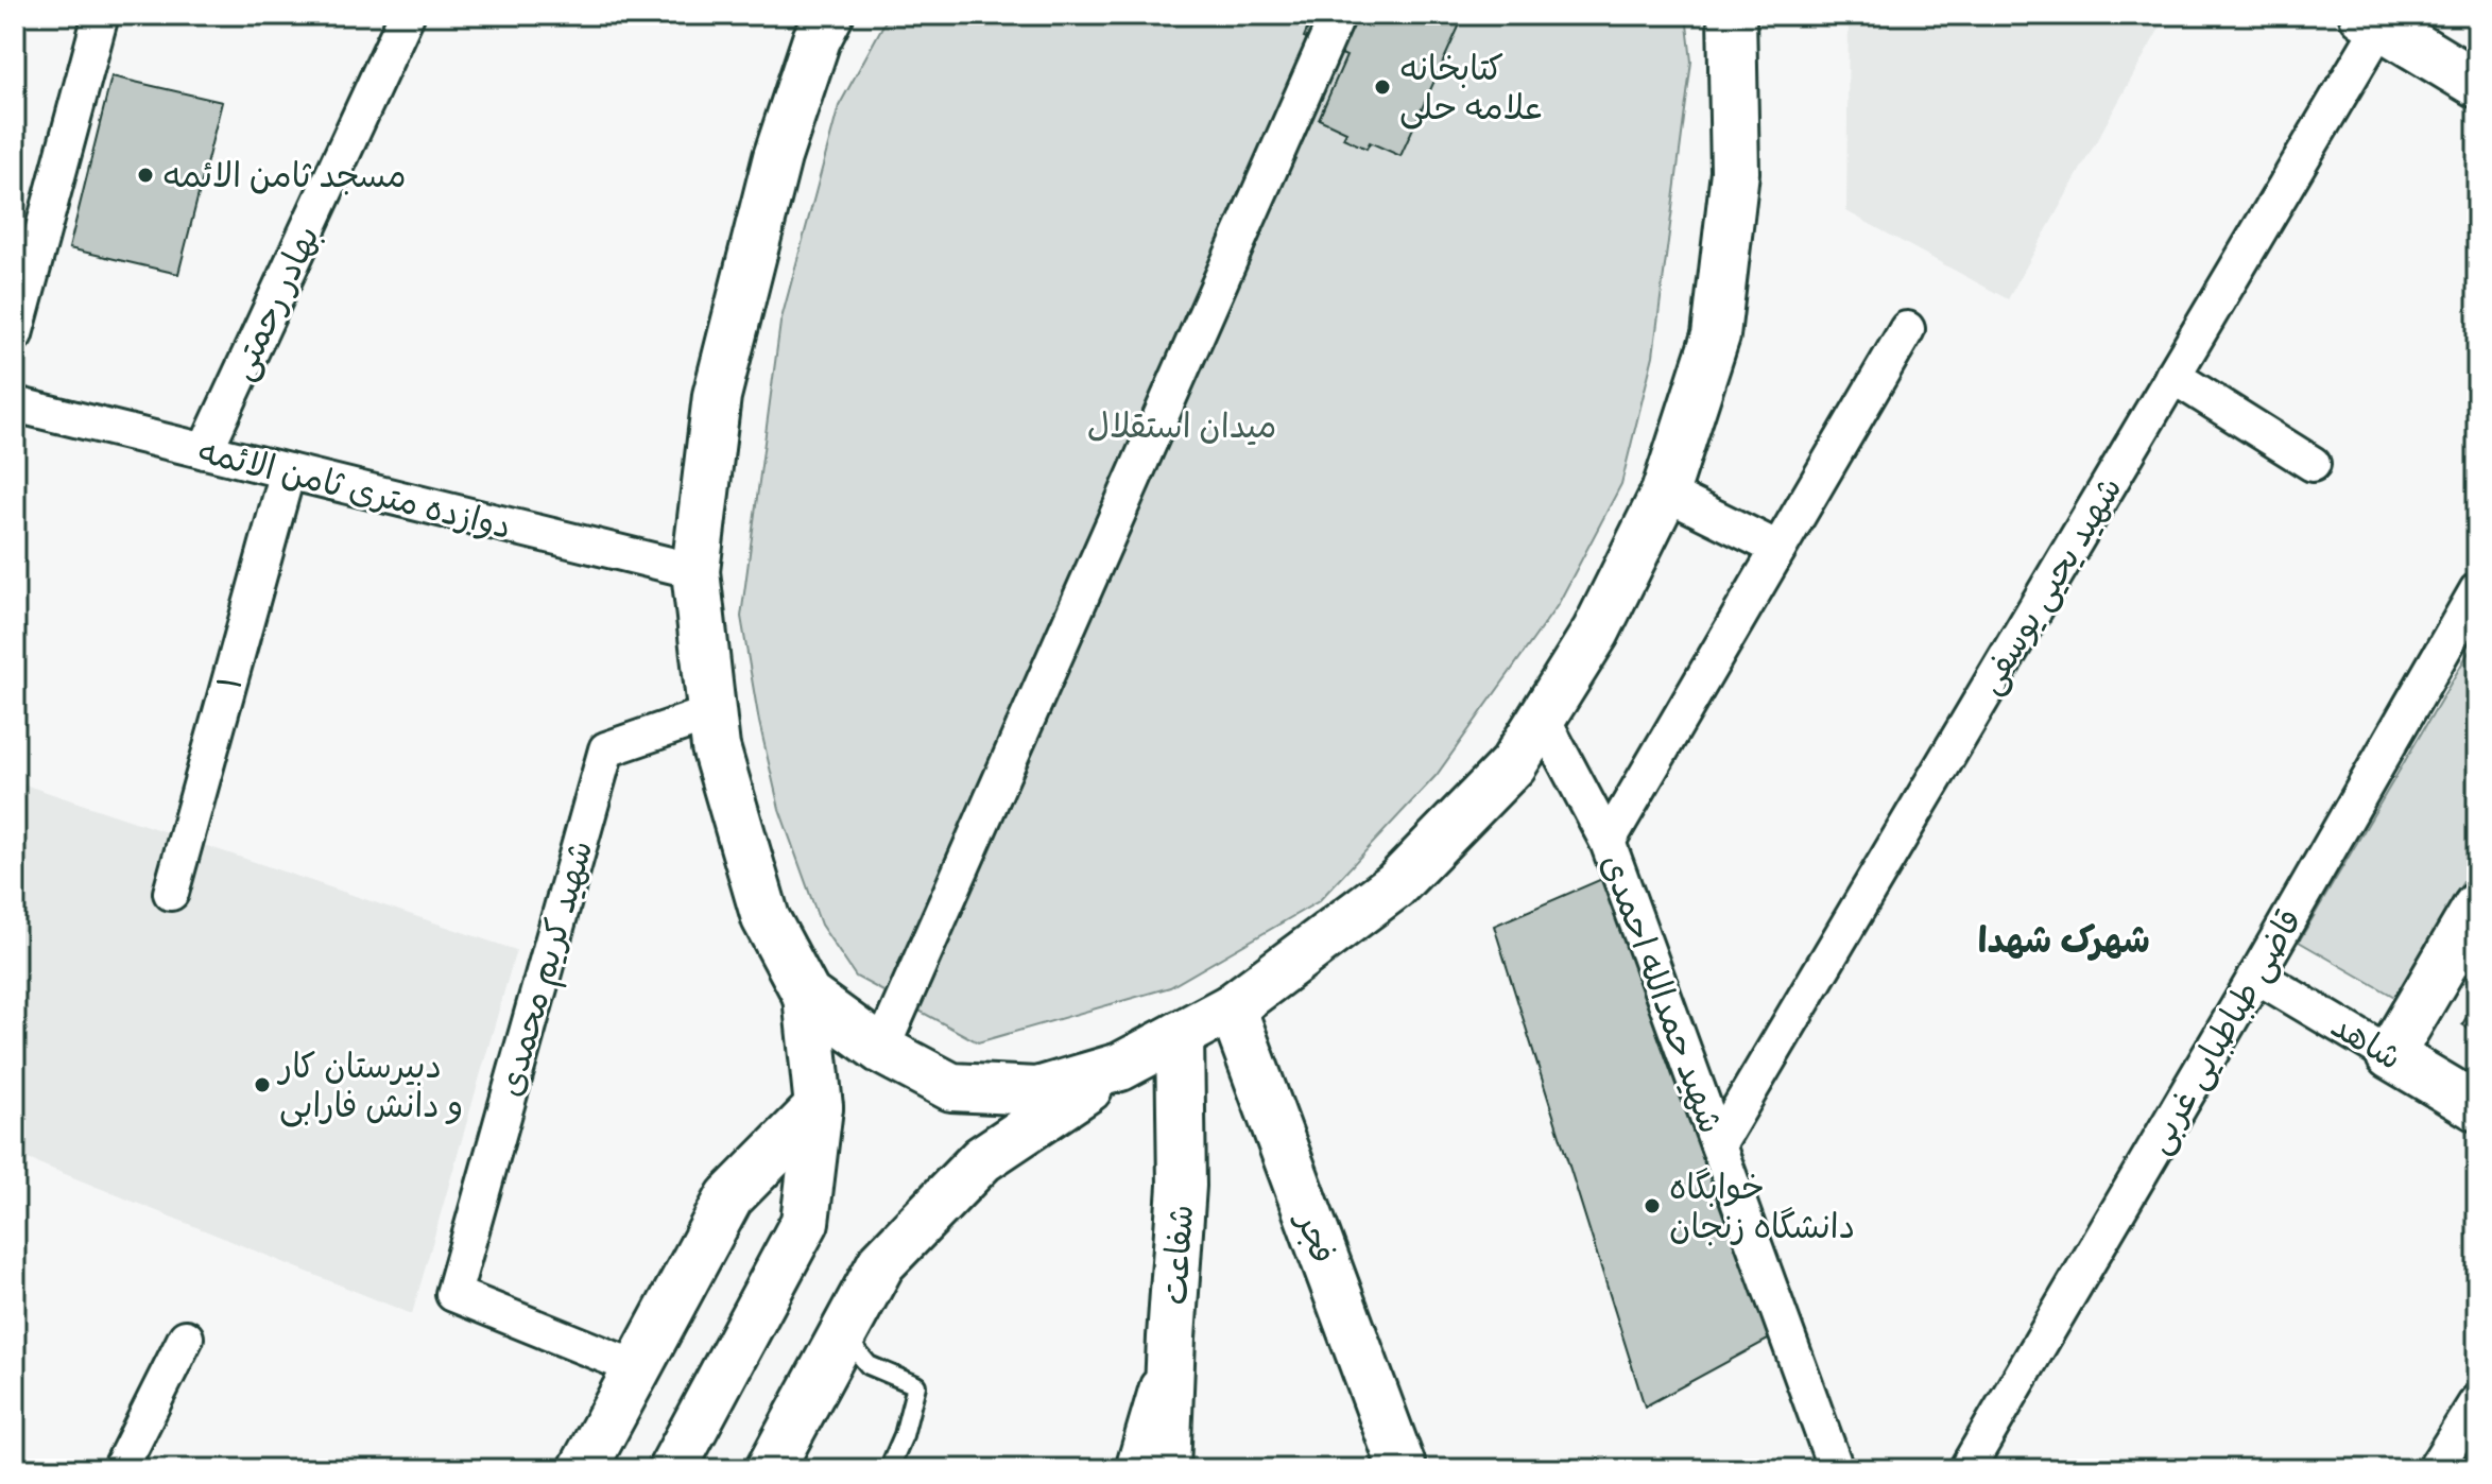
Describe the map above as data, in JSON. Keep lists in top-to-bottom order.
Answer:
{
  "streets": {
    "main road": ["شاهد", "فجر", "شفاعت"],
    "street": [
      "بهادر رحمتی",
      "دوازده متری ثامن الائمه",
      "شهید یحیی یوسفی",
      "۱",
      "شهید کریم محمدی",
      "شهید حمدالله احمدی",
      "قاضی طباطبایی غربی"
    ]
  },
  "crossings": [
    ["بهادر رحمتی", "دوازده متری ثامن الائمه"],
    ["دوازده متری ثامن الائمه", "۱"],
    ["شهید یحیی یوسفی", "شهید حمدالله احمدی"],
    ["قاضی طباطبایی غربی", "شاهد"]
  ],
  "districts": ["شهرک شهدا"],
  "parks": ["میدان استقلال"],
  "places": [
    "کتابخانه علامه حلی",
    "مسجد ثامن الائمه",
    "دبیرستان کار و دانش فارابی",
    "خوابگاه دانشگاه زنجان"
  ]
}
